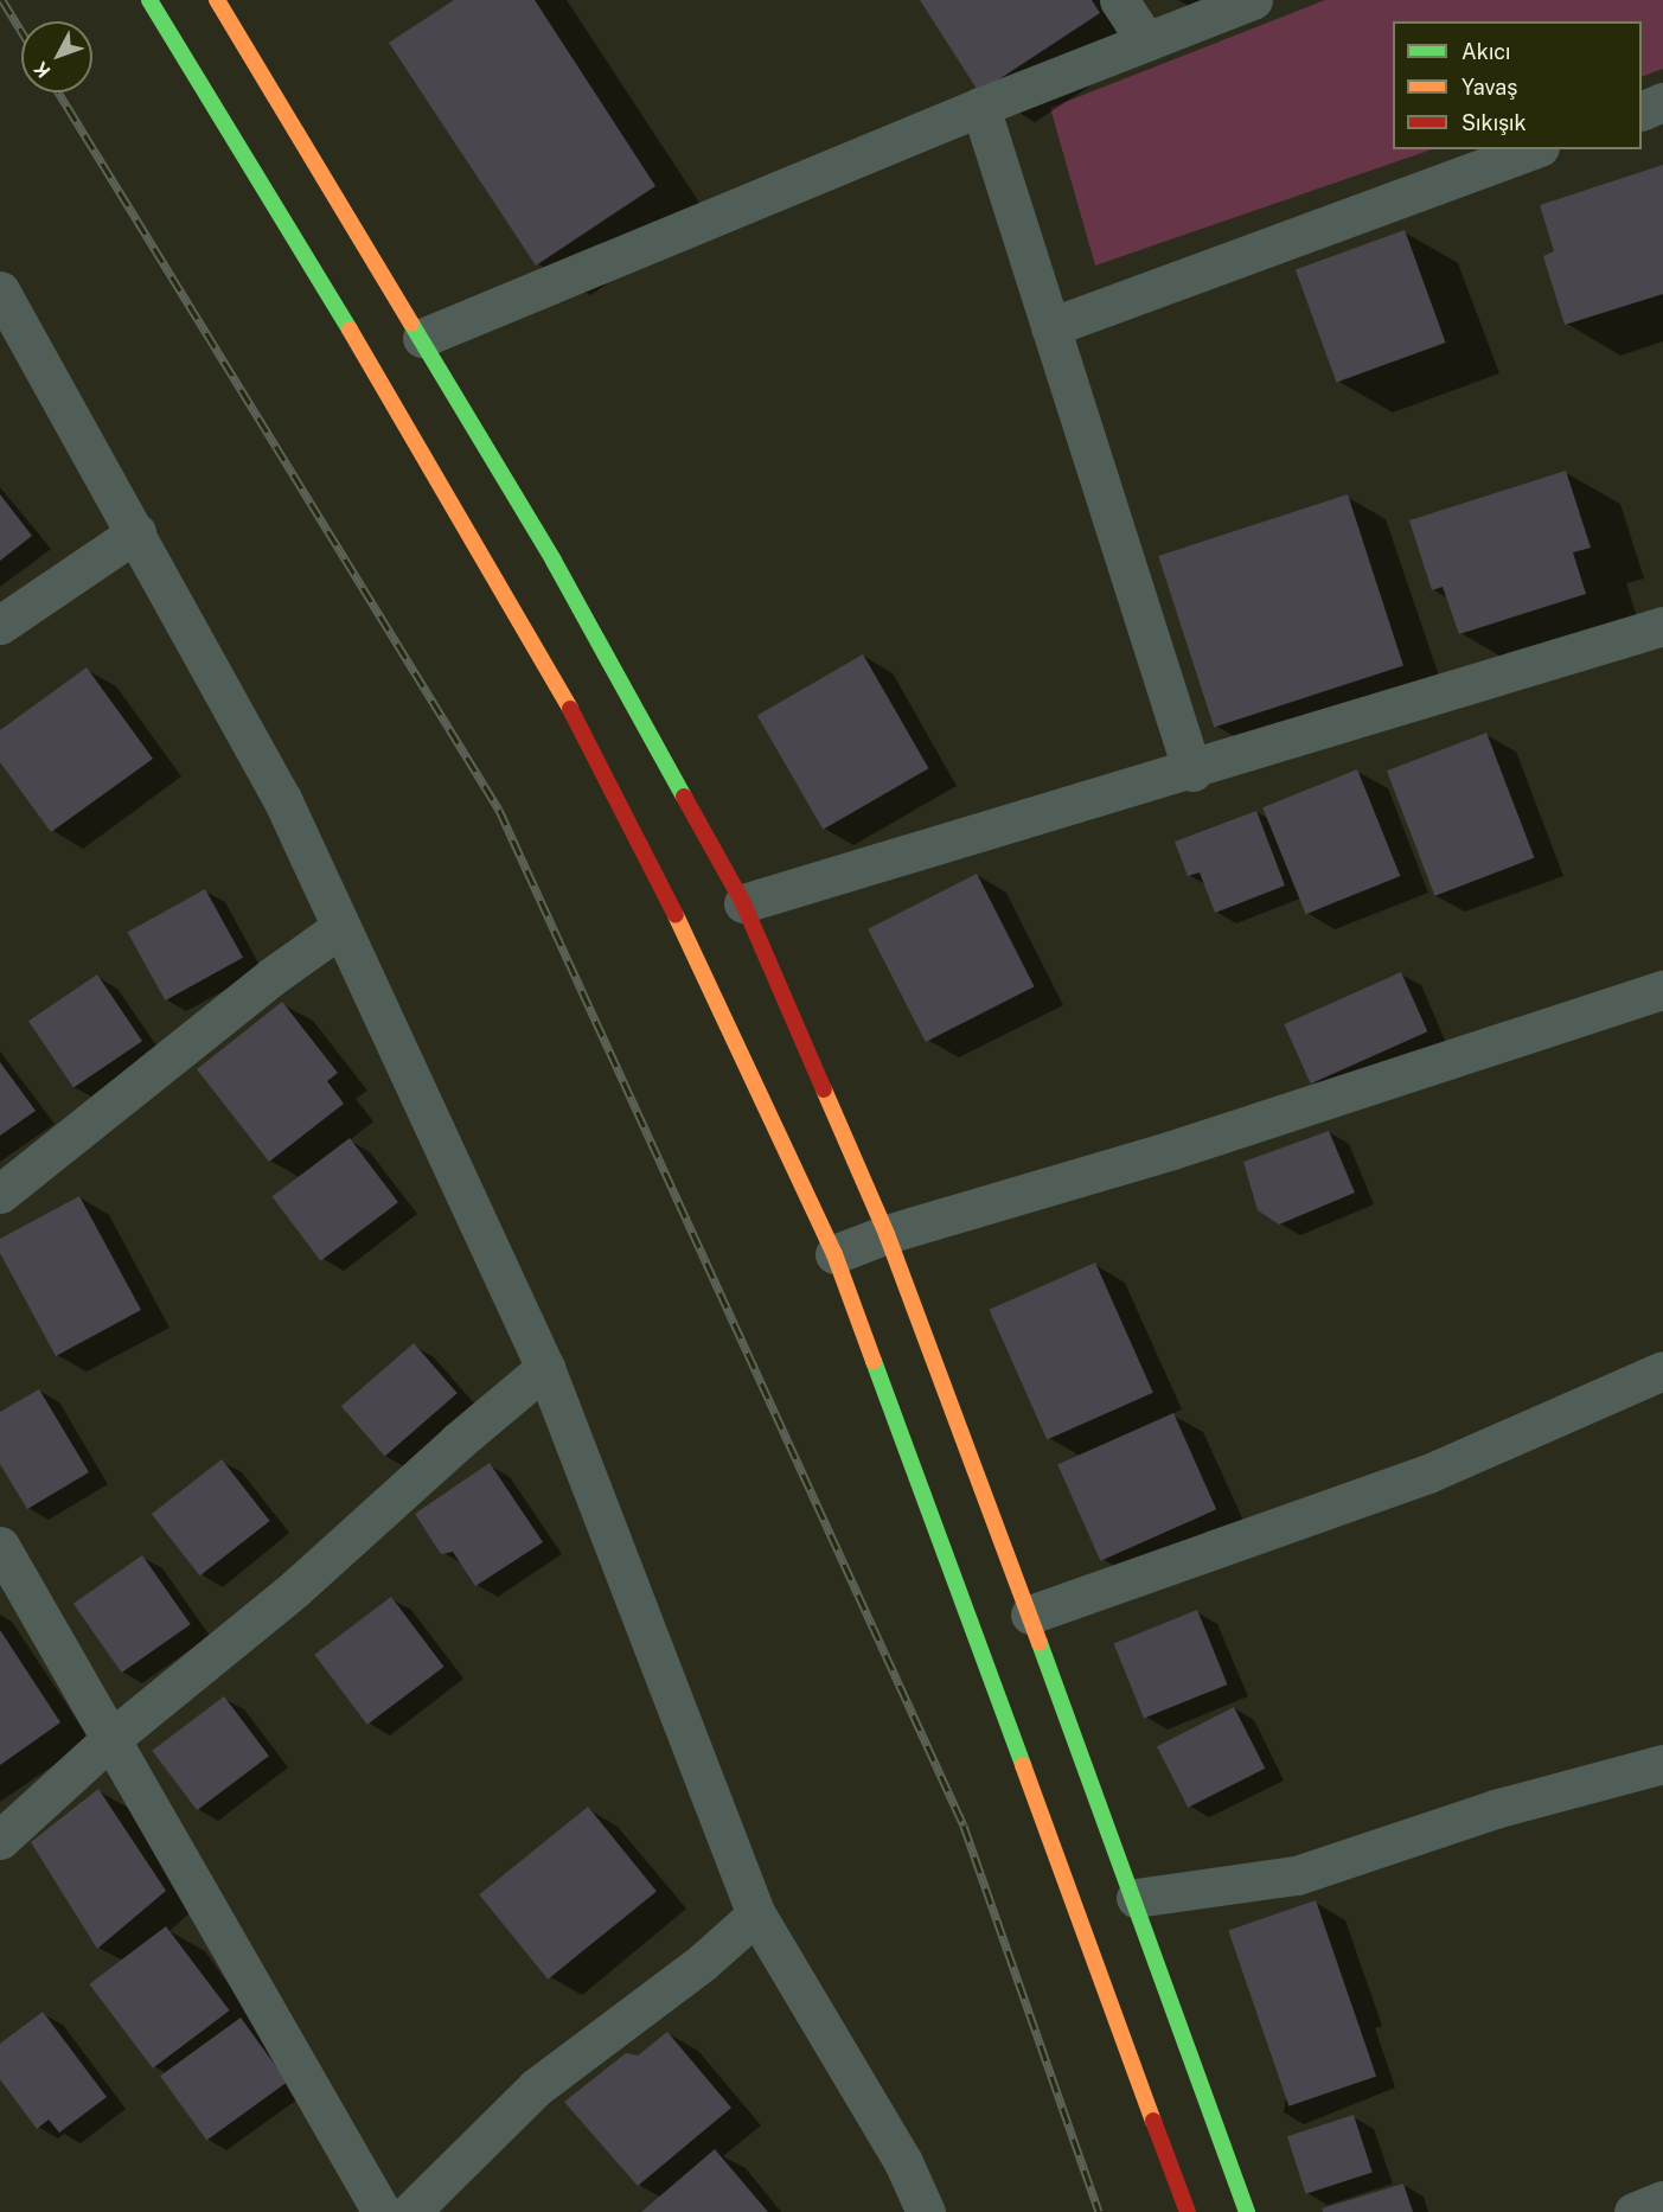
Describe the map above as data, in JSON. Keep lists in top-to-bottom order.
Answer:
{
  "legend": ["Akıcı", "Yavaş", "Sıkışık"],
  "north": "bottom left"
}
